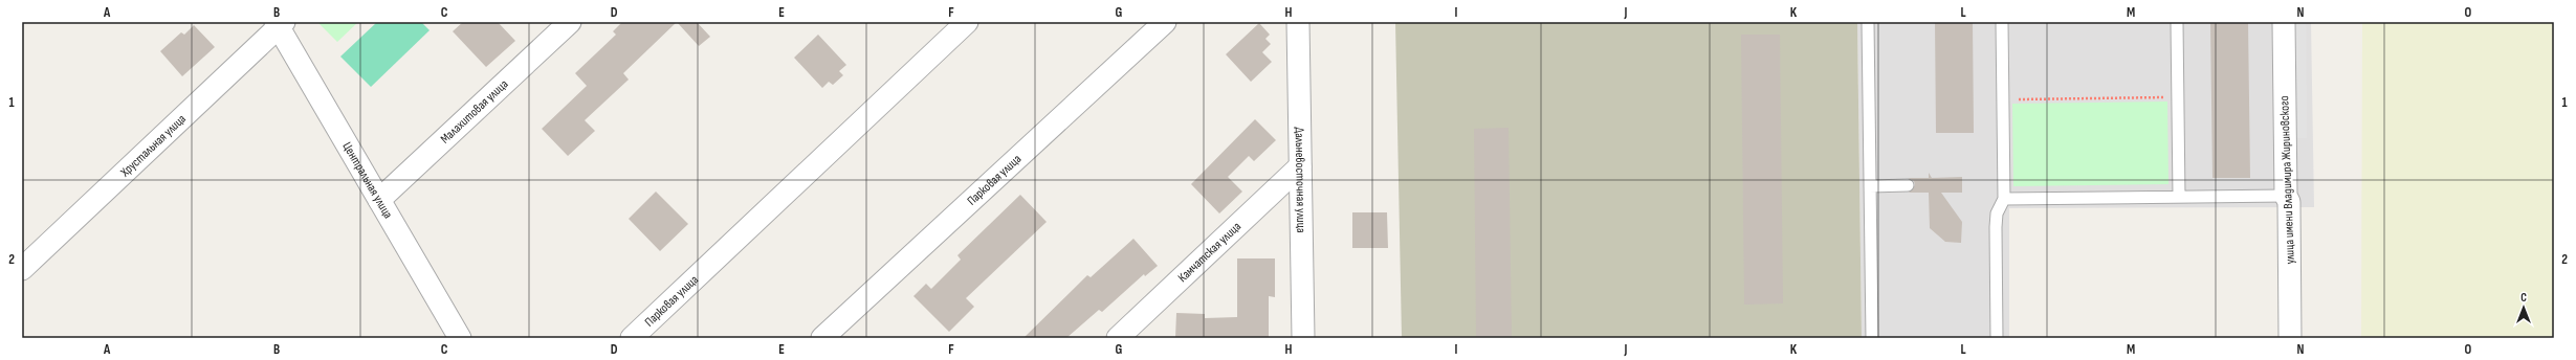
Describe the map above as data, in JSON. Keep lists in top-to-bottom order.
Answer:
{
  "streets": {
    "street": [
      "Малахитовая улица",
      "Хрустальная улица",
      "Центральная улица",
      "Парковая улица",
      "Дальневосточная улица",
      "улица имени Владимира Жириновского",
      "Камчатская улица"
    ]
  },
  "crossings": [
    ["Малахитовая улица", "Центральная улица"],
    ["Хрустальная улица", "Центральная улица"],
    ["Дальневосточная улица", "Камчатская улица"]
  ],
  "north": "top",
  "grid": {
    "columns": [
      "A",
      "B",
      "C",
      "D",
      "E",
      "F",
      "G",
      "H",
      "I",
      "J",
      "K",
      "L",
      "M",
      "N",
      "O"
    ],
    "rows": ["1", "2"]
  }
}
